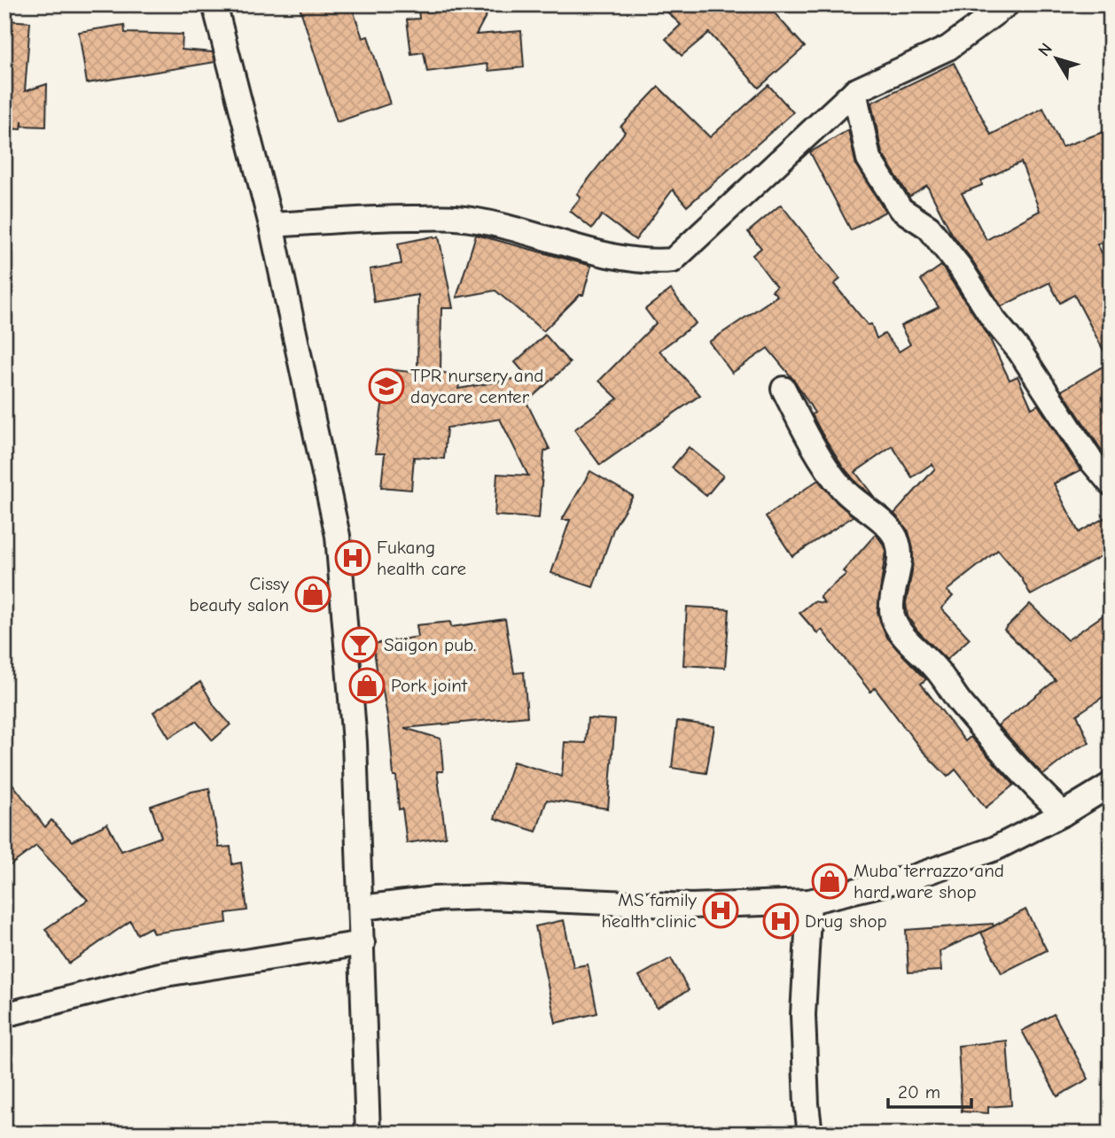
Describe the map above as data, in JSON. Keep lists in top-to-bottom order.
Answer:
{
  "places": {
    "school or university": ["TPR nursery and daycare center"],
    "hospital": ["Fukang health care", "MS family health clinic", "Drug shop"],
    "shop": ["Cissy beauty salon", "Pork joint", "Muba terrazzo and hard ware shop"],
    "bar": ["Saigon pub."]
  },
  "scale_bar": "20 m",
  "north": "top left"
}
